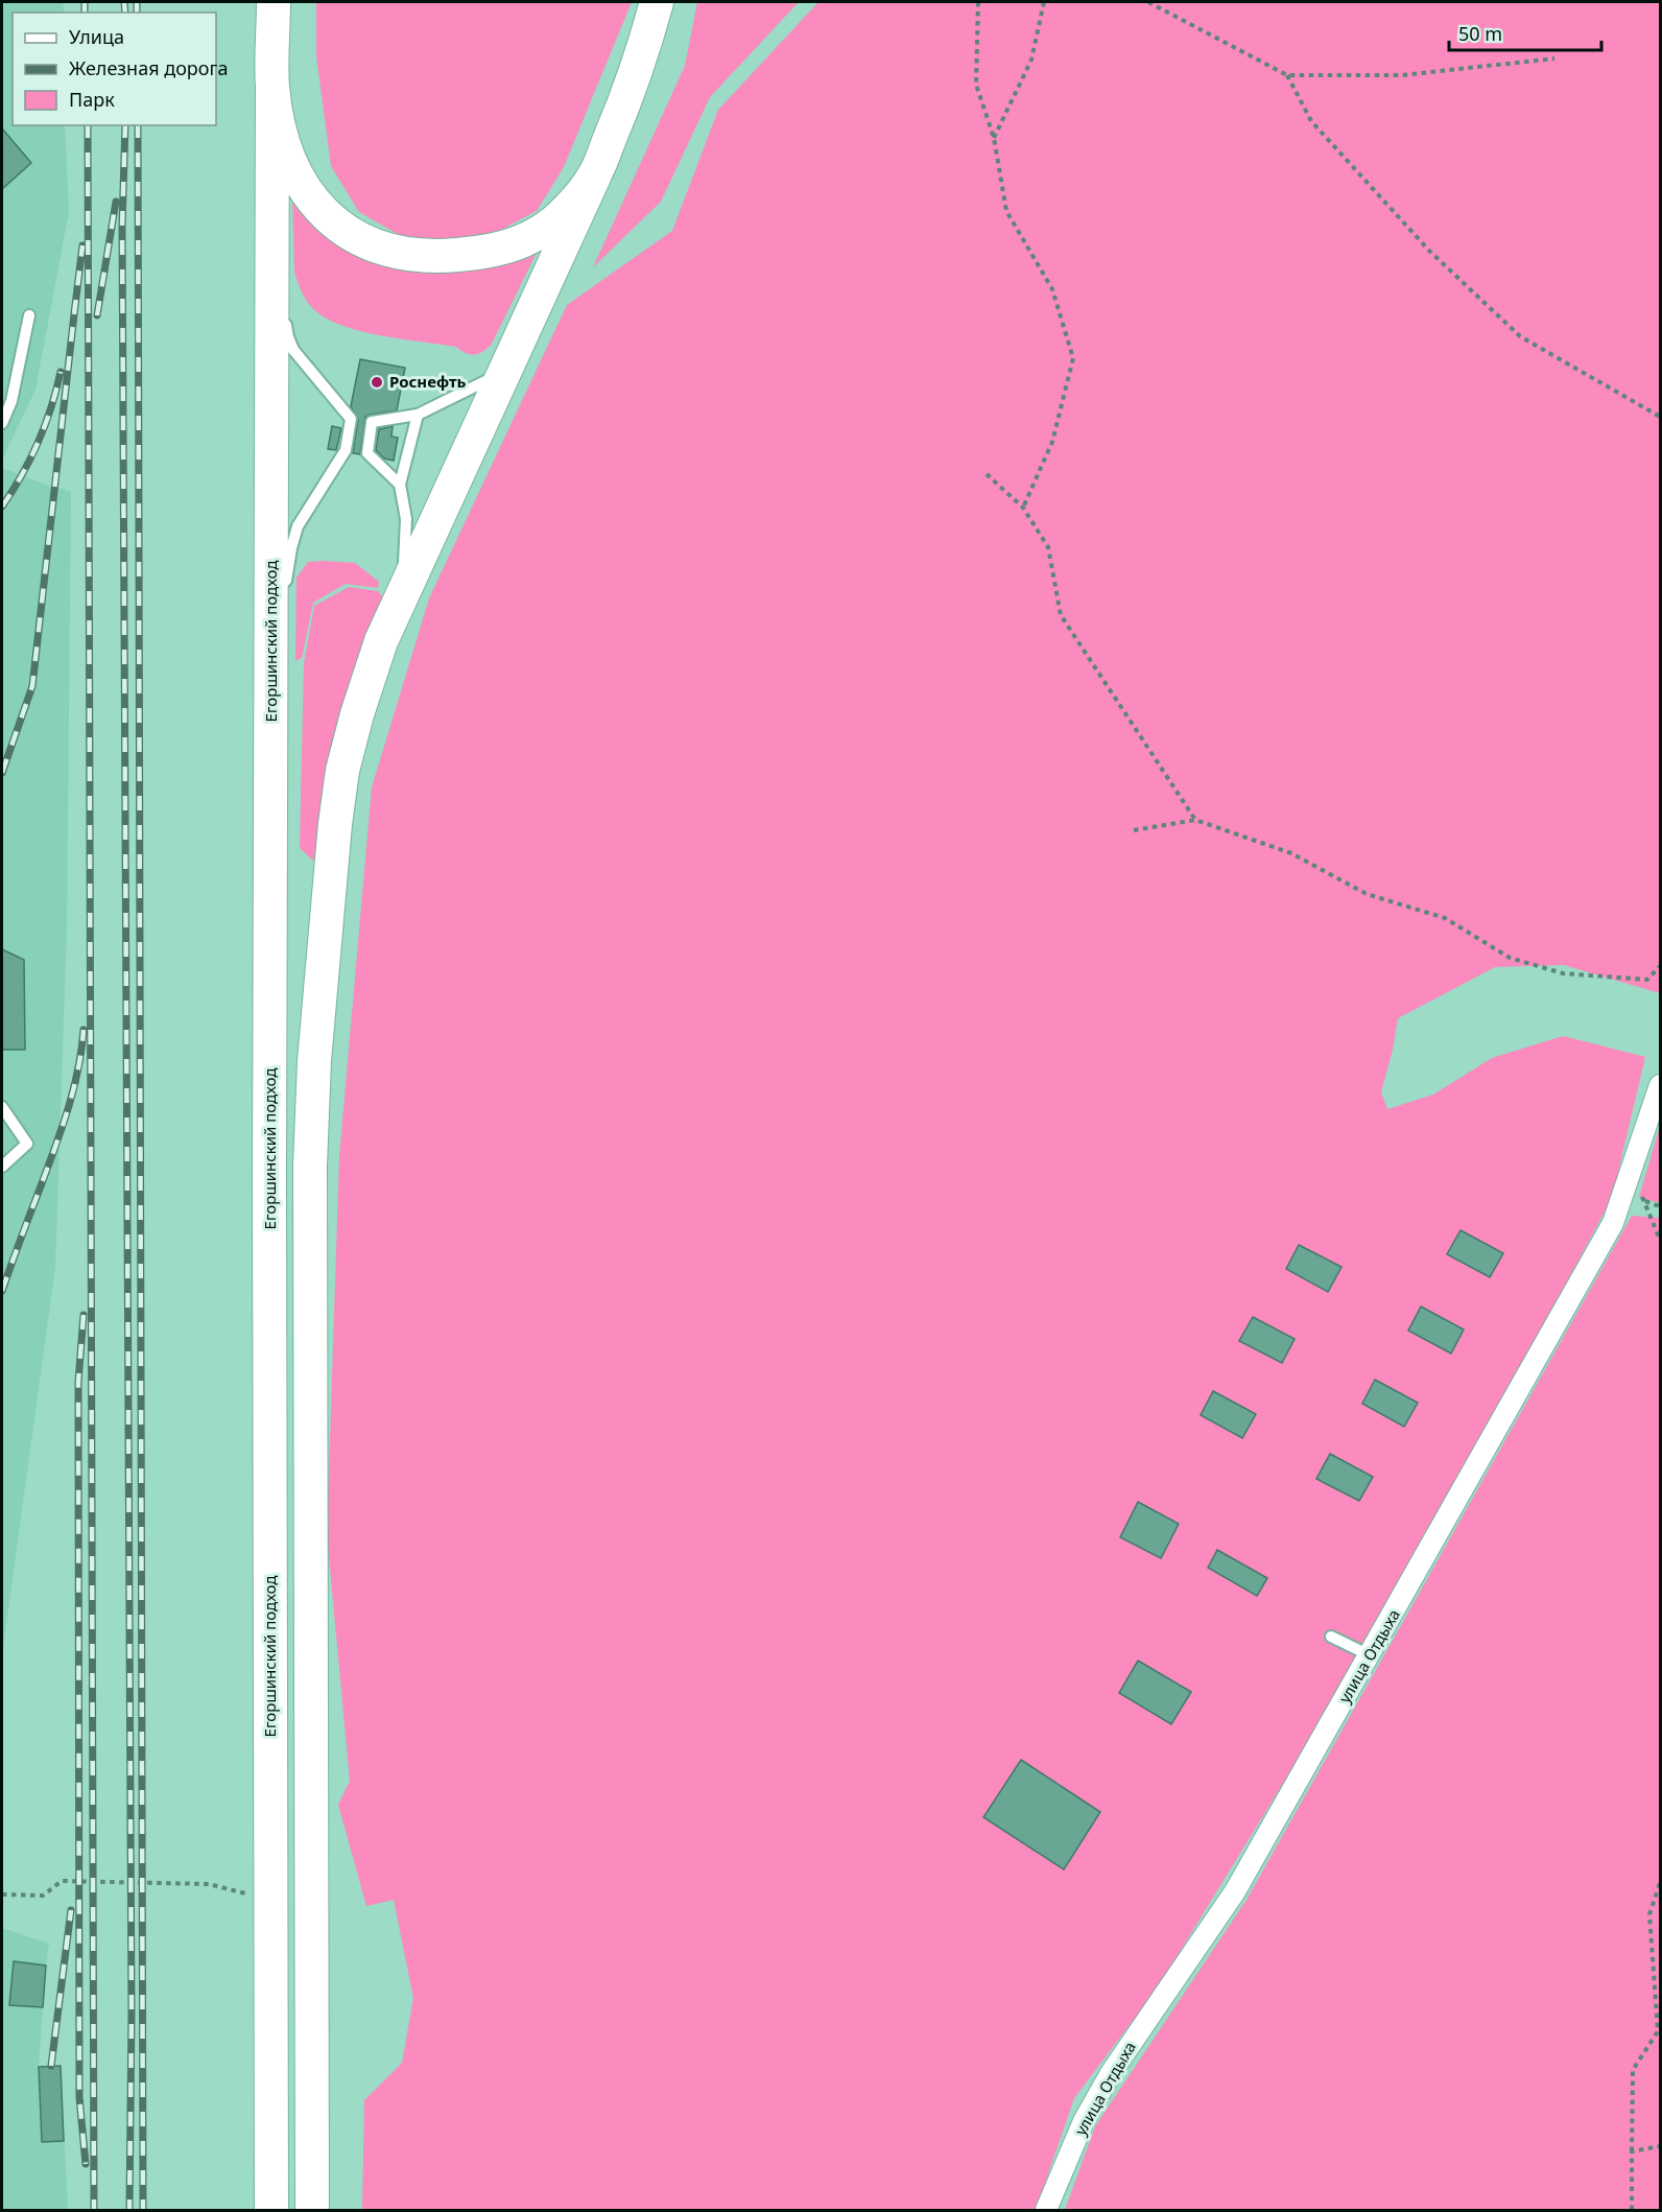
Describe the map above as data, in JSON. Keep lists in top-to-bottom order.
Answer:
{
  "streets": {
    "main road": ["Егоршинский подход"],
    "street": ["улица Отдыха"]
  },
  "places": ["Роснефть"],
  "legend": ["Улица", "Железная дорога", "Парк"],
  "scale_bar": "50 m"
}
